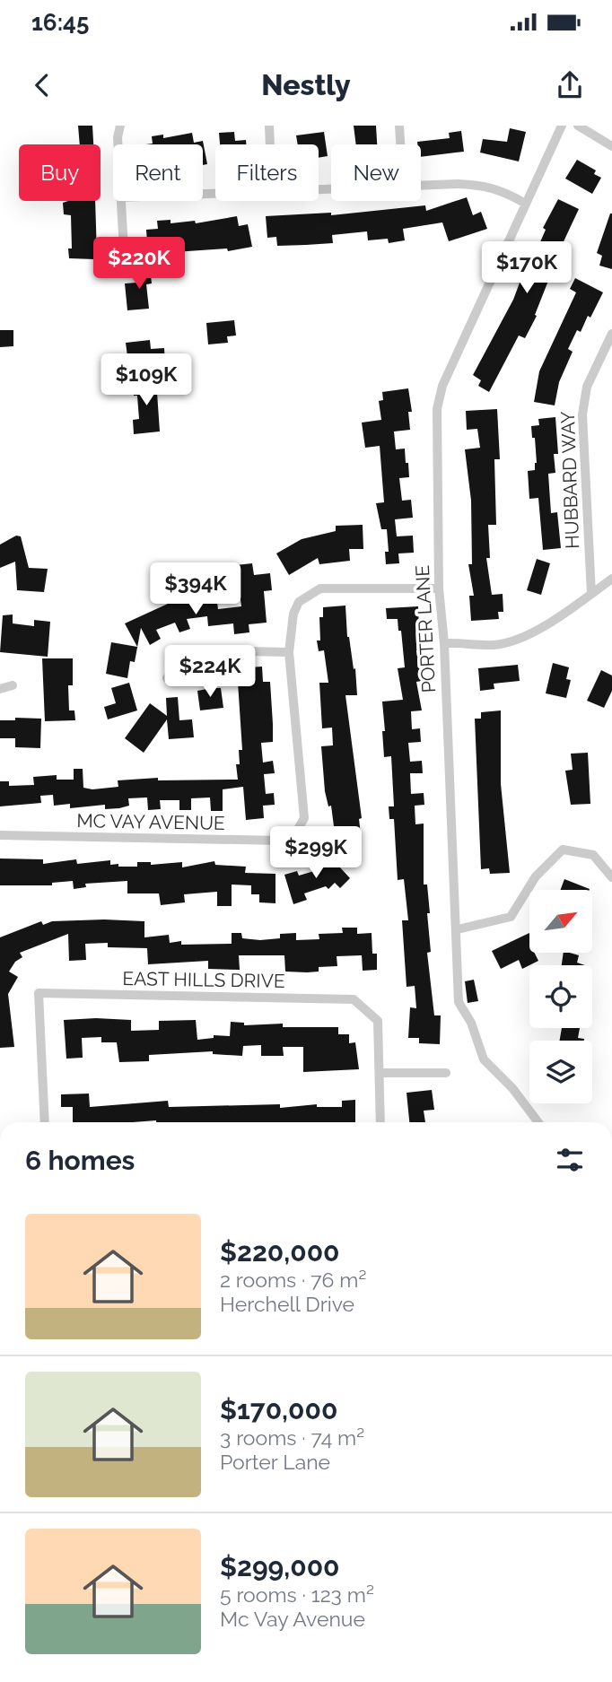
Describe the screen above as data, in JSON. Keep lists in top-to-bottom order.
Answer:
{
  "streets": {
    "street": [
      "HUBBARD WAY",
      "PORTER LANE",
      "MC VAY AVENUE",
      "EAST HILLS DRIVE"
    ]
  },
  "crossings": [
    ["PORTER LANE", "MC VAY AVENUE"]
  ],
  "north": "top right",
  "page": {
    "status": "16:45",
    "header": "Nestly",
    "chip": [
      "Buy",
      "Rent",
      "Filters",
      "New"
    ],
    "price": [
      "$220K",
      "$170K",
      "$109K",
      "$394K",
      "$224K",
      "$299K"
    ],
    "heading": "6 homes",
    "list": [
      {
        "name": "$220,000",
        "note": "2 rooms · 76 m² · Herchell Drive"
      },
      {
        "name": "$170,000",
        "note": "3 rooms · 74 m² · Porter Lane"
      },
      {
        "name": "$299,000",
        "note": "5 rooms · 123 m² · Mc Vay Avenue"
      }
    ]
  }
}
